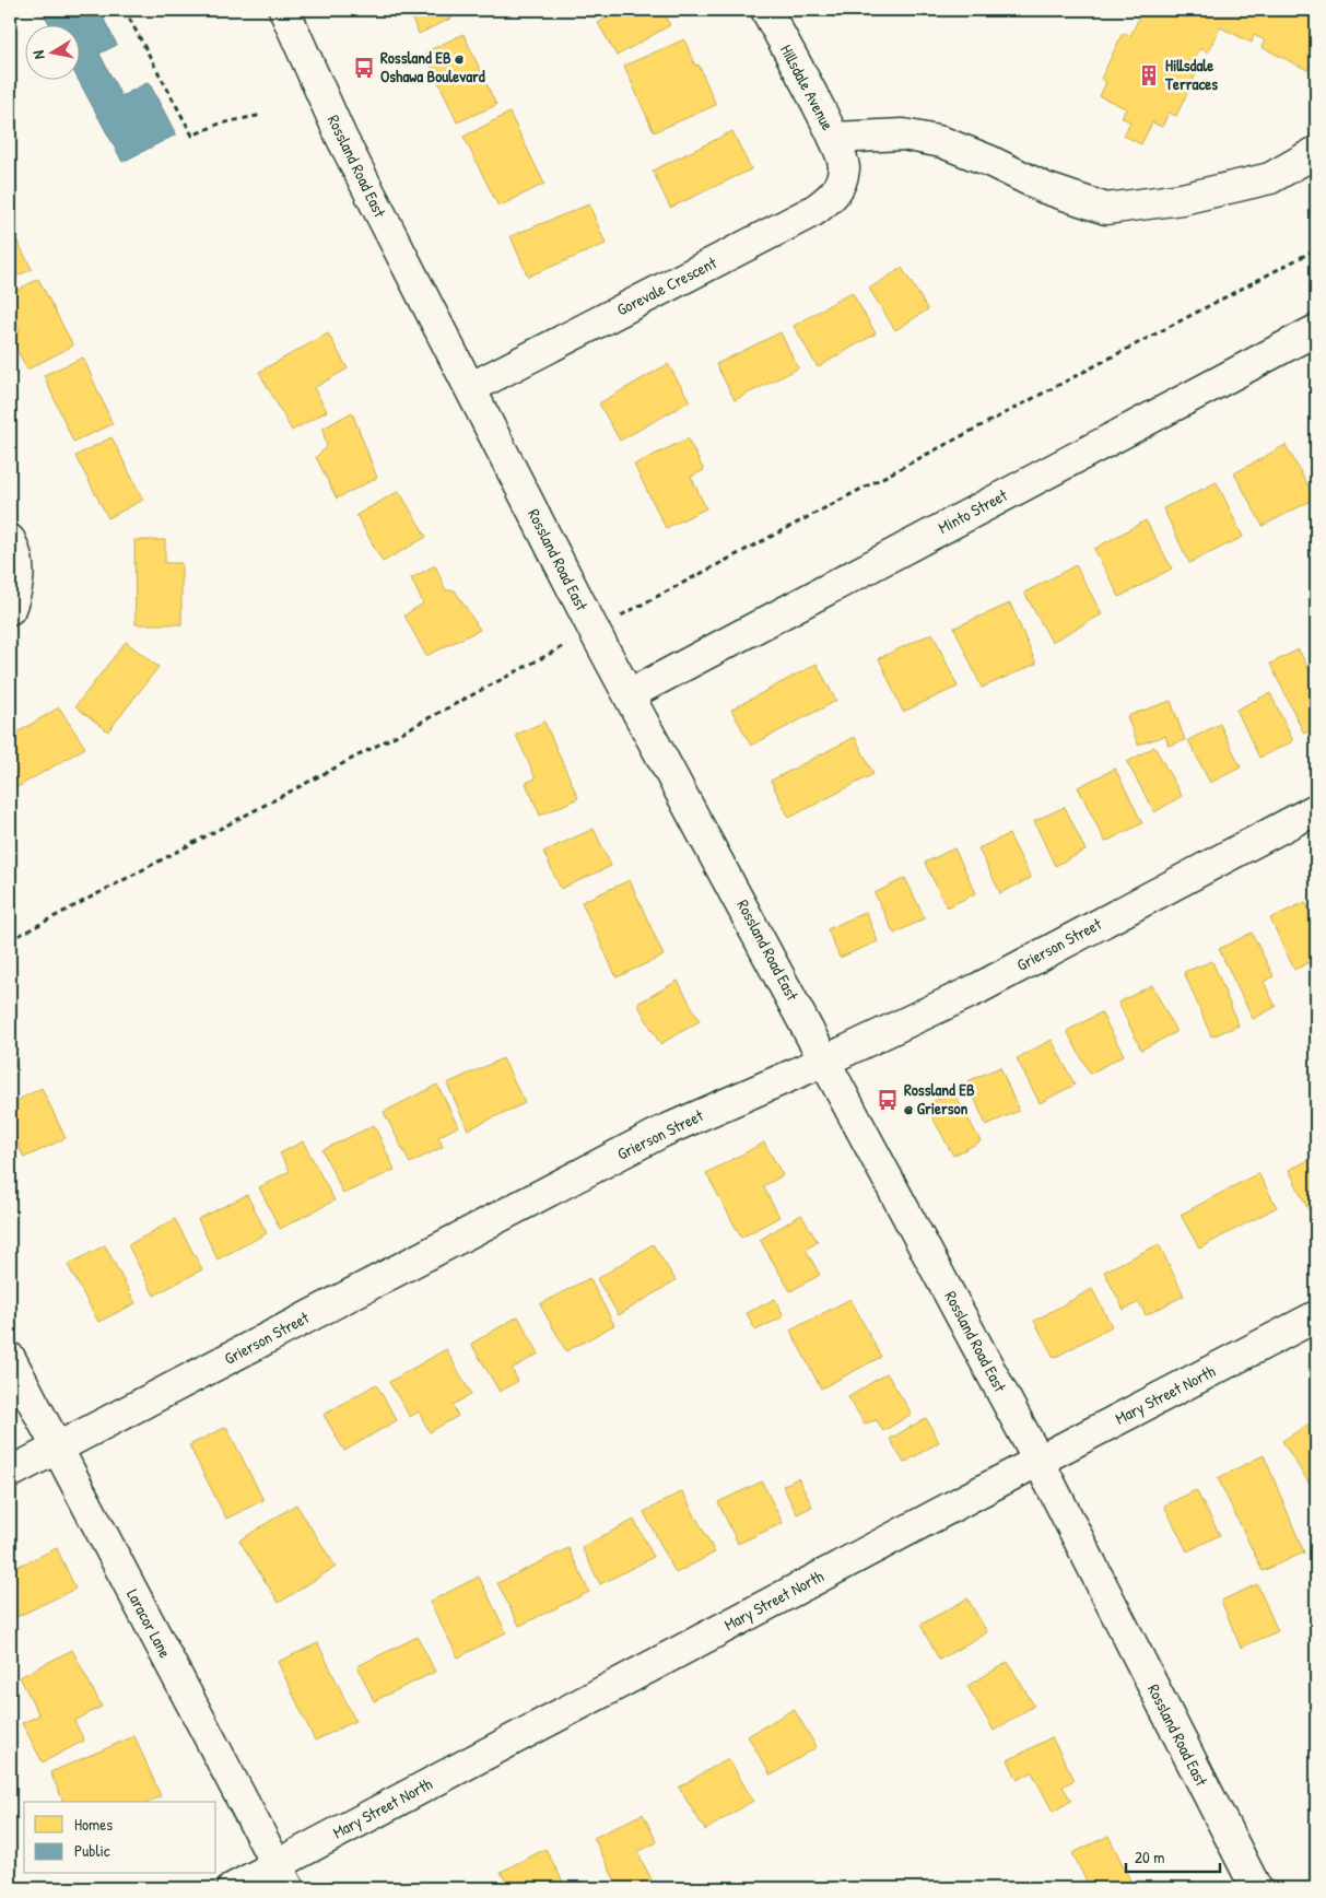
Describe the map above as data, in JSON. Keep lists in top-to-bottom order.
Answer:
{
  "streets": {
    "street": [
      "Hillsdale Avenue",
      "Rossland Road East",
      "Gorevale Crescent",
      "Minto Street",
      "Grierson Street",
      "Mary Street North",
      "Laracor Lane"
    ]
  },
  "crossings": [
    ["Hillsdale Avenue", "Gorevale Crescent"],
    ["Rossland Road East", "Gorevale Crescent"],
    ["Rossland Road East", "Minto Street"],
    ["Rossland Road East", "Grierson Street"],
    ["Rossland Road East", "Mary Street North"],
    ["Grierson Street", "Laracor Lane"],
    ["Mary Street North", "Laracor Lane"]
  ],
  "places": {
    "bus stop": ["Rossland EB @ Oshawa Boulevard", "Rossland EB @ Grierson"],
    "building": ["Hillsdale Terraces"]
  },
  "legend": ["Homes", "Public"],
  "scale_bar": "20 m",
  "north": "left"
}
